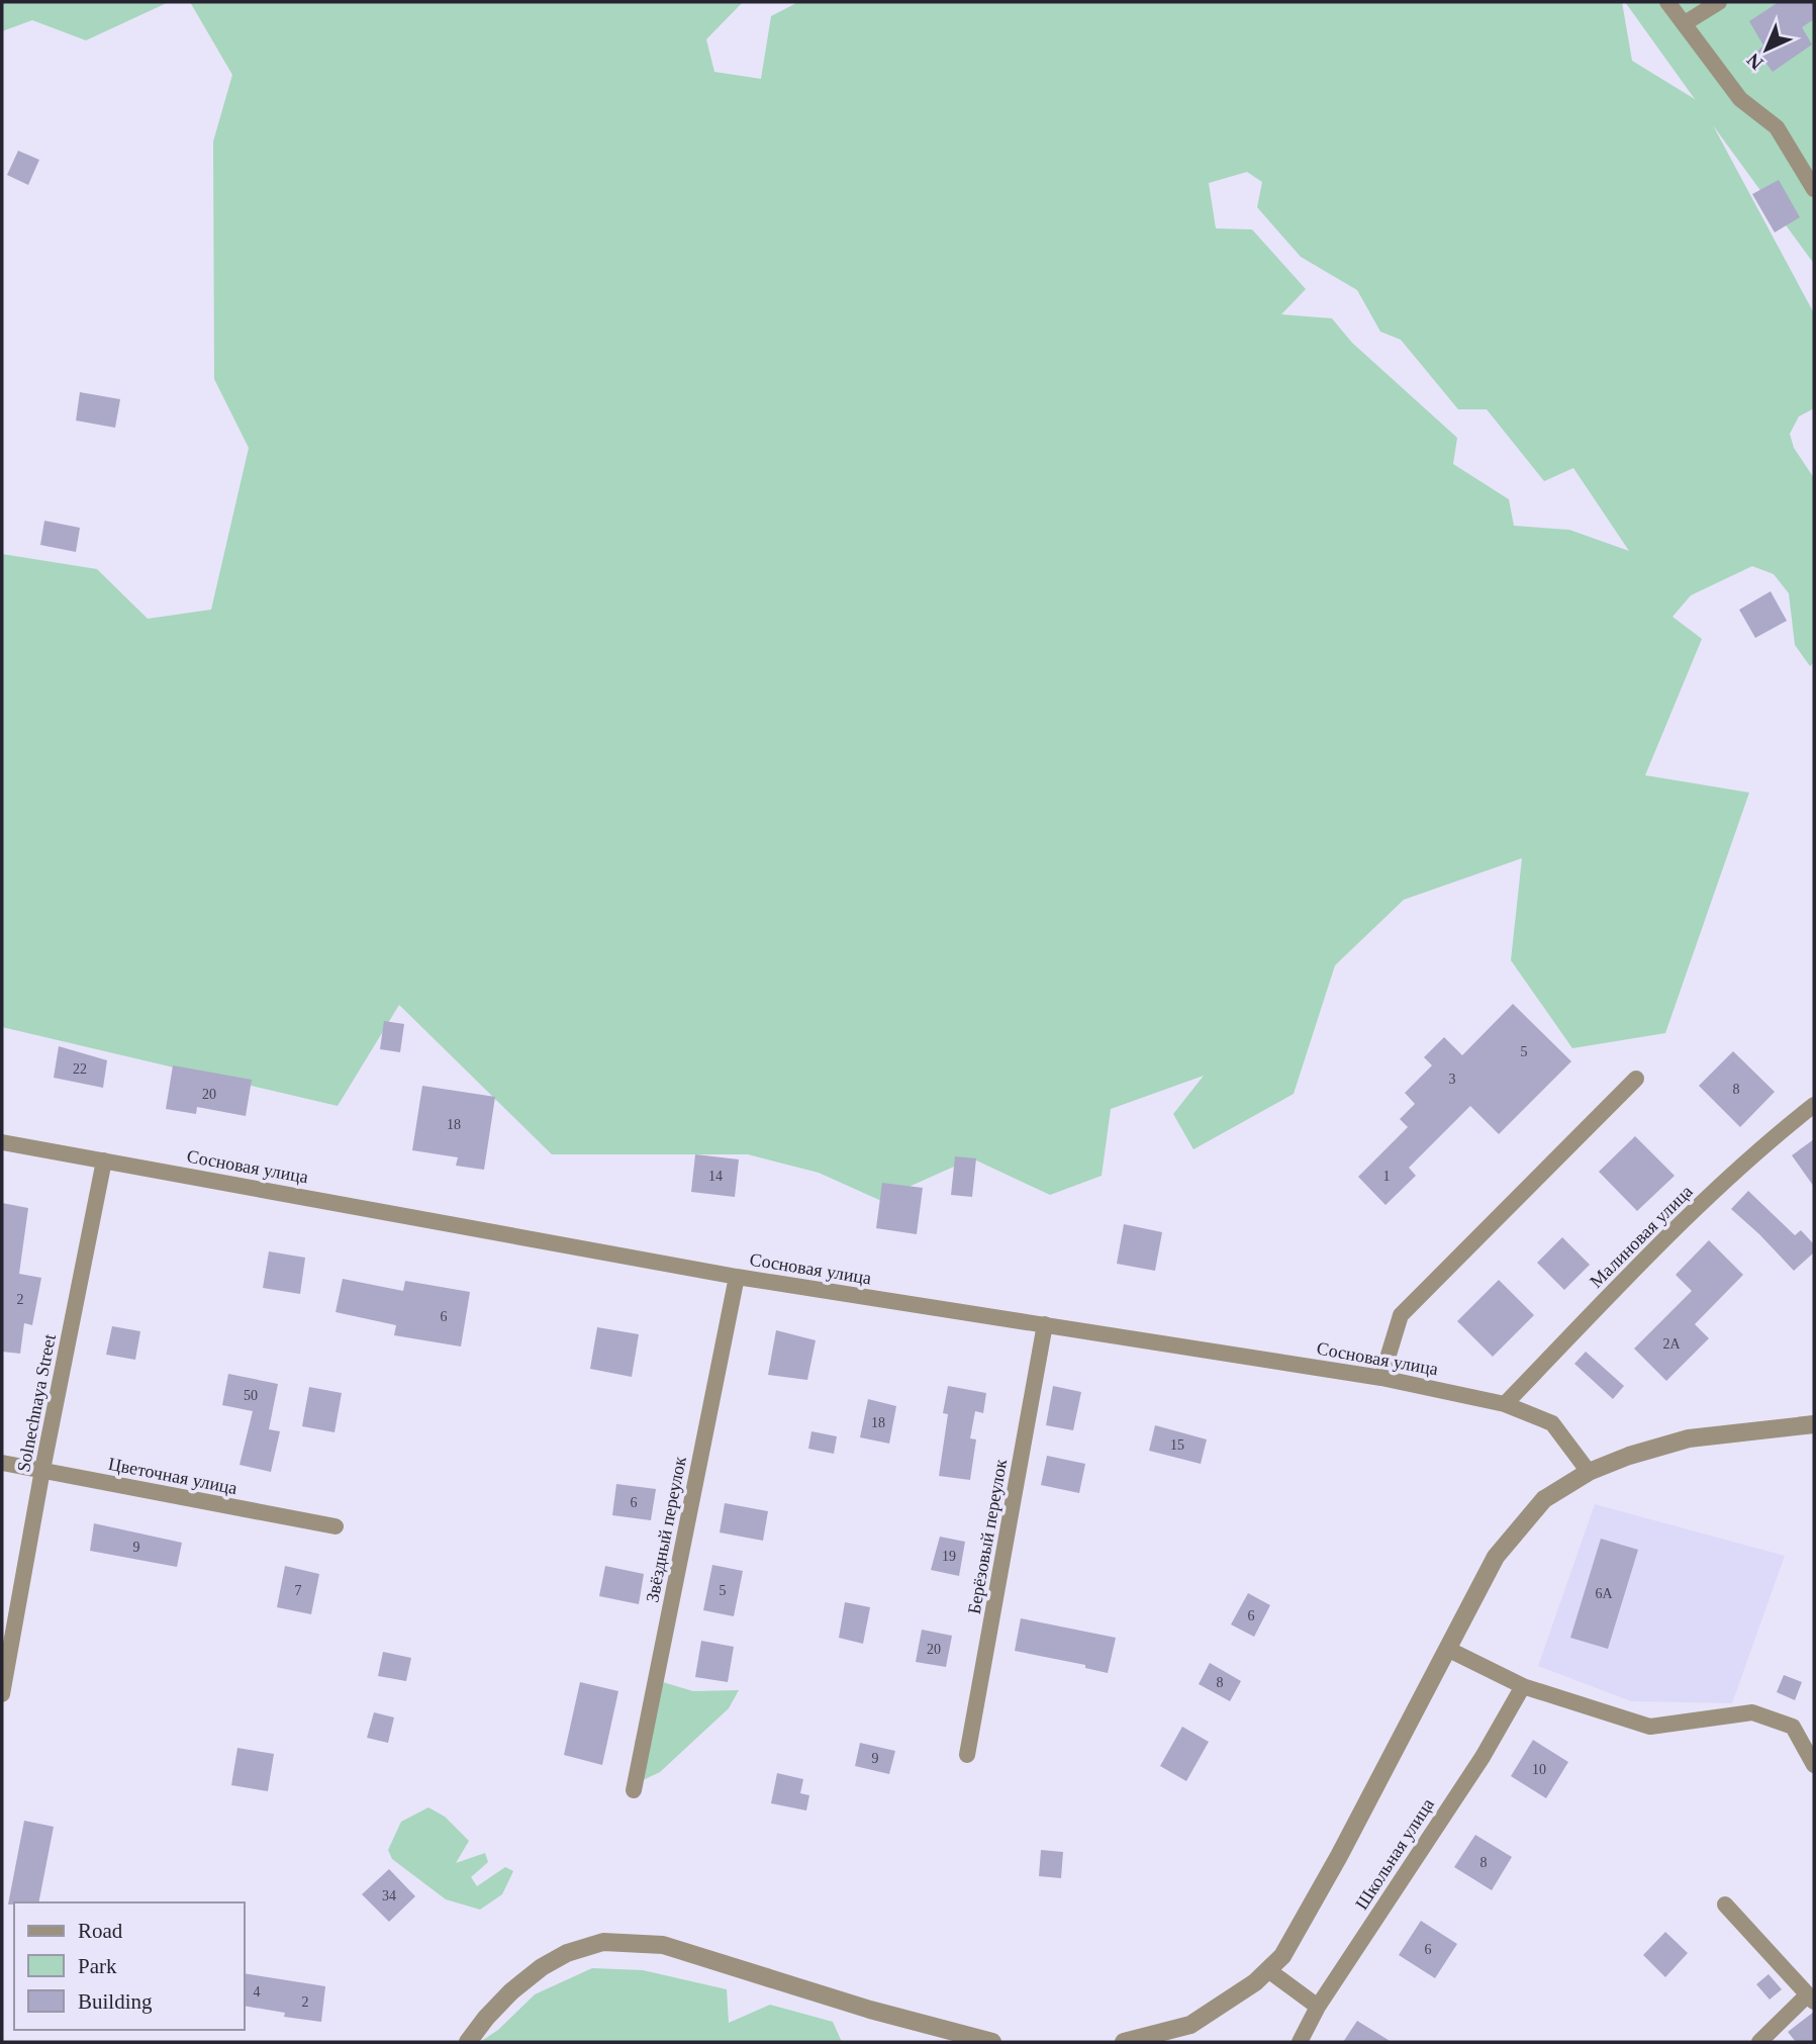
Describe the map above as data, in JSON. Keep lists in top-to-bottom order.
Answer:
{
  "streets": {
    "street": [
      "Сосновая улица",
      "Малиновая улица",
      "Solnechnaya Street",
      "Цветочная улица",
      "Звёздный переулок",
      "Берёзовый переулок",
      "Школьная улица"
    ]
  },
  "crossings": [
    ["Сосновая улица", "Малиновая улица"],
    ["Сосновая улица", "Solnechnaya Street"],
    ["Сосновая улица", "Звёздный переулок"],
    ["Сосновая улица", "Берёзовый переулок"],
    ["Solnechnaya Street", "Цветочная улица"]
  ],
  "house_numbers": [
    "5",
    "22",
    "3",
    "8",
    "20",
    "18",
    "14",
    "1",
    "2",
    "6",
    "2А",
    "50",
    "18",
    "15",
    "6",
    "9",
    "19",
    "7",
    "5",
    "6А",
    "6",
    "20",
    "8",
    "9",
    "10",
    "8",
    "34",
    "6",
    "4",
    "2"
  ],
  "legend": ["Road", "Park", "Building"],
  "north": "bottom left"
}
